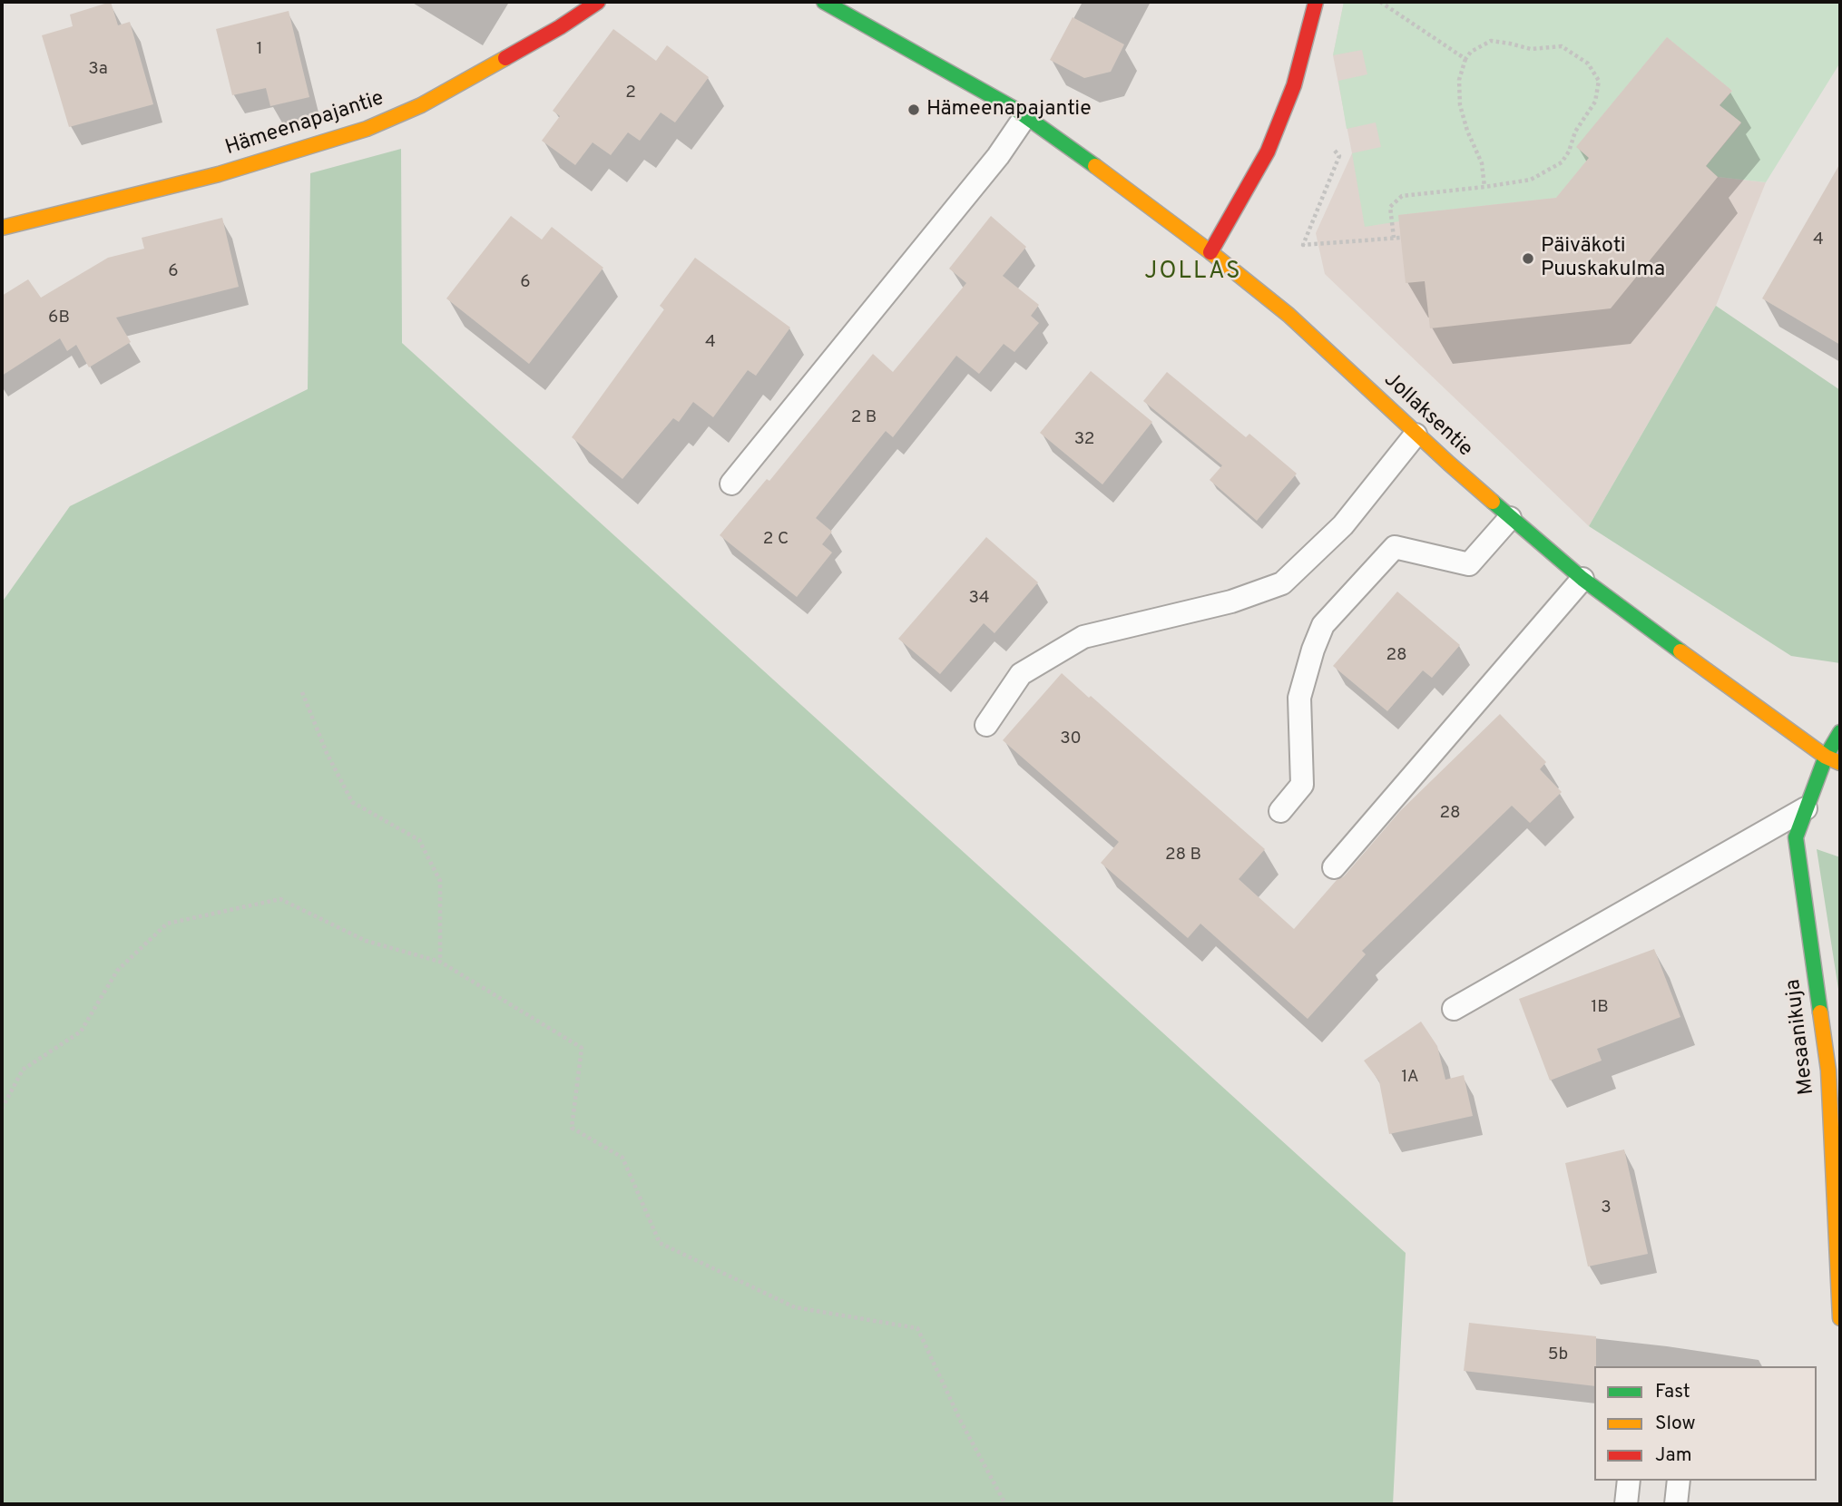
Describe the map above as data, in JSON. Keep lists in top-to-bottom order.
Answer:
{
  "streets": {
    "street": ["Hämeenapajantie", "Jollaksentie", "Mesaanikuja"]
  },
  "crossings": [
    ["Jollaksentie", "Mesaanikuja"]
  ],
  "districts": ["JOLLAS"],
  "places": ["Hämeenapajantie", "Päiväkoti Puuskakulma"],
  "house_numbers": [
    "1",
    "3a",
    "2",
    "4",
    "6",
    "6",
    "6B",
    "4",
    "2 B",
    "32",
    "2 C",
    "34",
    "28",
    "30",
    "28",
    "28 B",
    "1B",
    "1A",
    "3",
    "5b"
  ],
  "legend": ["Fast", "Slow", "Jam"]
}
